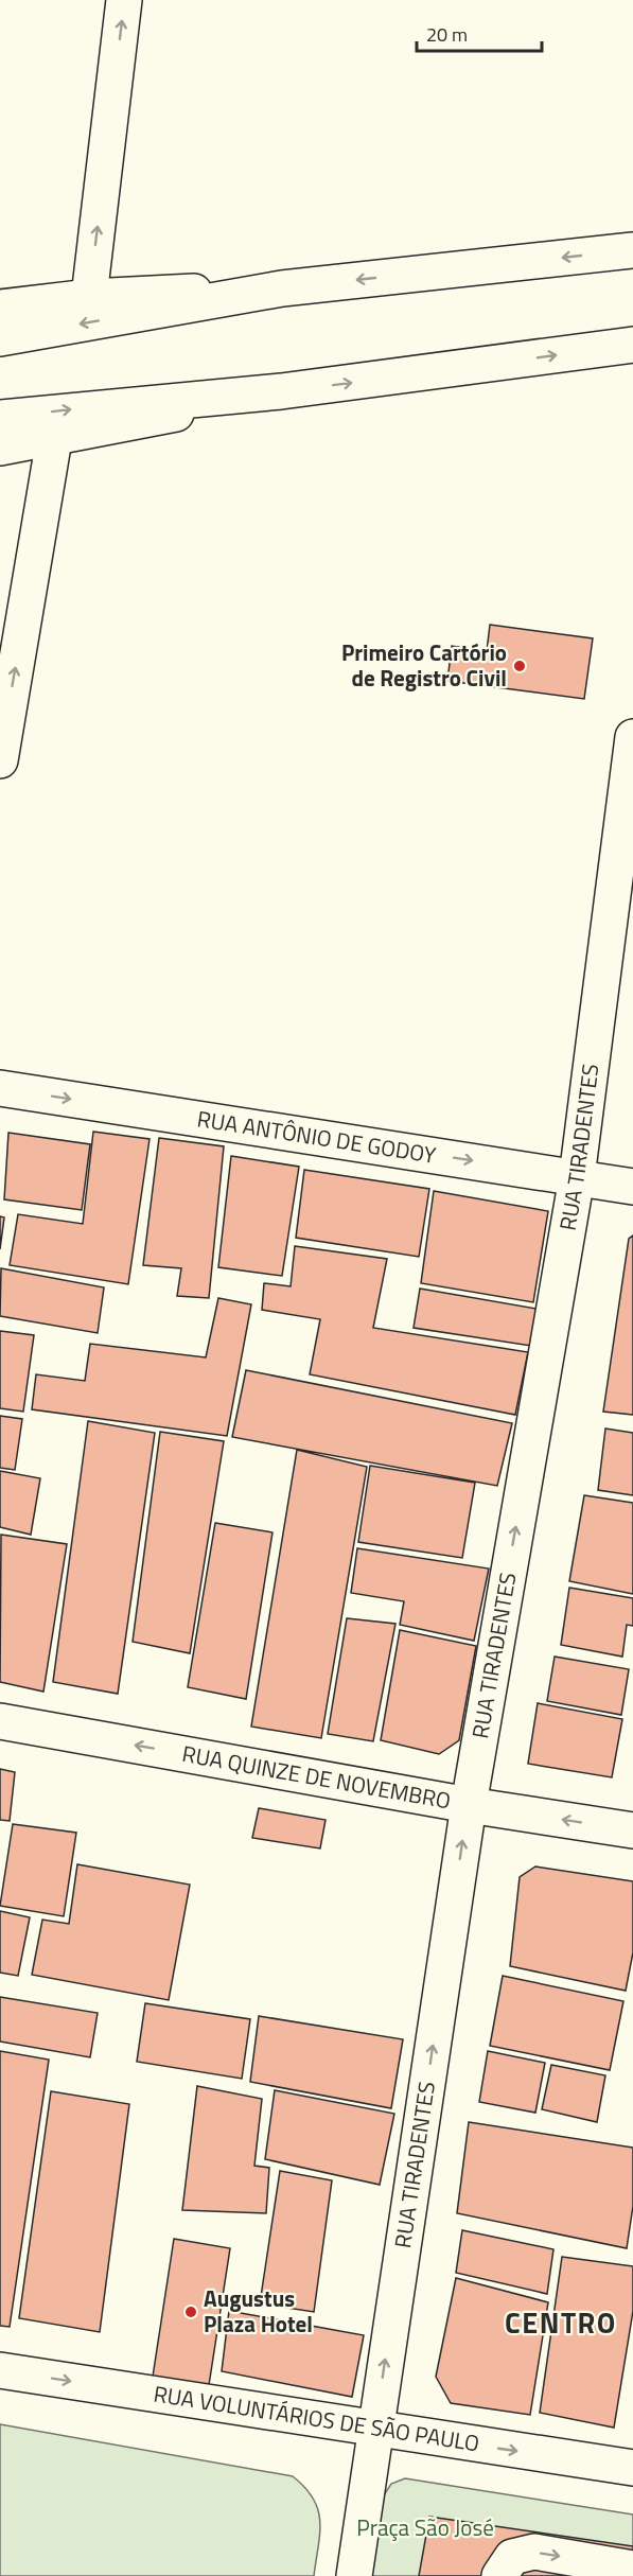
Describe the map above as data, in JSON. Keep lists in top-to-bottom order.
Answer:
{
  "streets": {
    "street": [
      "RUA ANTÔNIO DE GODOY",
      "RUA TIRADENTES",
      "RUA QUINZE DE NOVEMBRO",
      "RUA VOLUNTÁRIOS DE SÃO PAULO"
    ]
  },
  "crossings": [
    ["RUA ANTÔNIO DE GODOY", "RUA TIRADENTES"],
    ["RUA TIRADENTES", "RUA QUINZE DE NOVEMBRO"],
    ["RUA TIRADENTES", "RUA VOLUNTÁRIOS DE SÃO PAULO"]
  ],
  "one_way": [
    "RUA ANTÔNIO DE GODOY",
    "RUA TIRADENTES",
    "RUA QUINZE DE NOVEMBRO",
    "RUA VOLUNTÁRIOS DE SÃO PAULO"
  ],
  "districts": ["CENTRO"],
  "parks": ["Praça São José"],
  "places": ["Primeiro Cartório de Registro Civil", "Augustus Plaza Hotel"],
  "scale_bar": "20 m"
}
